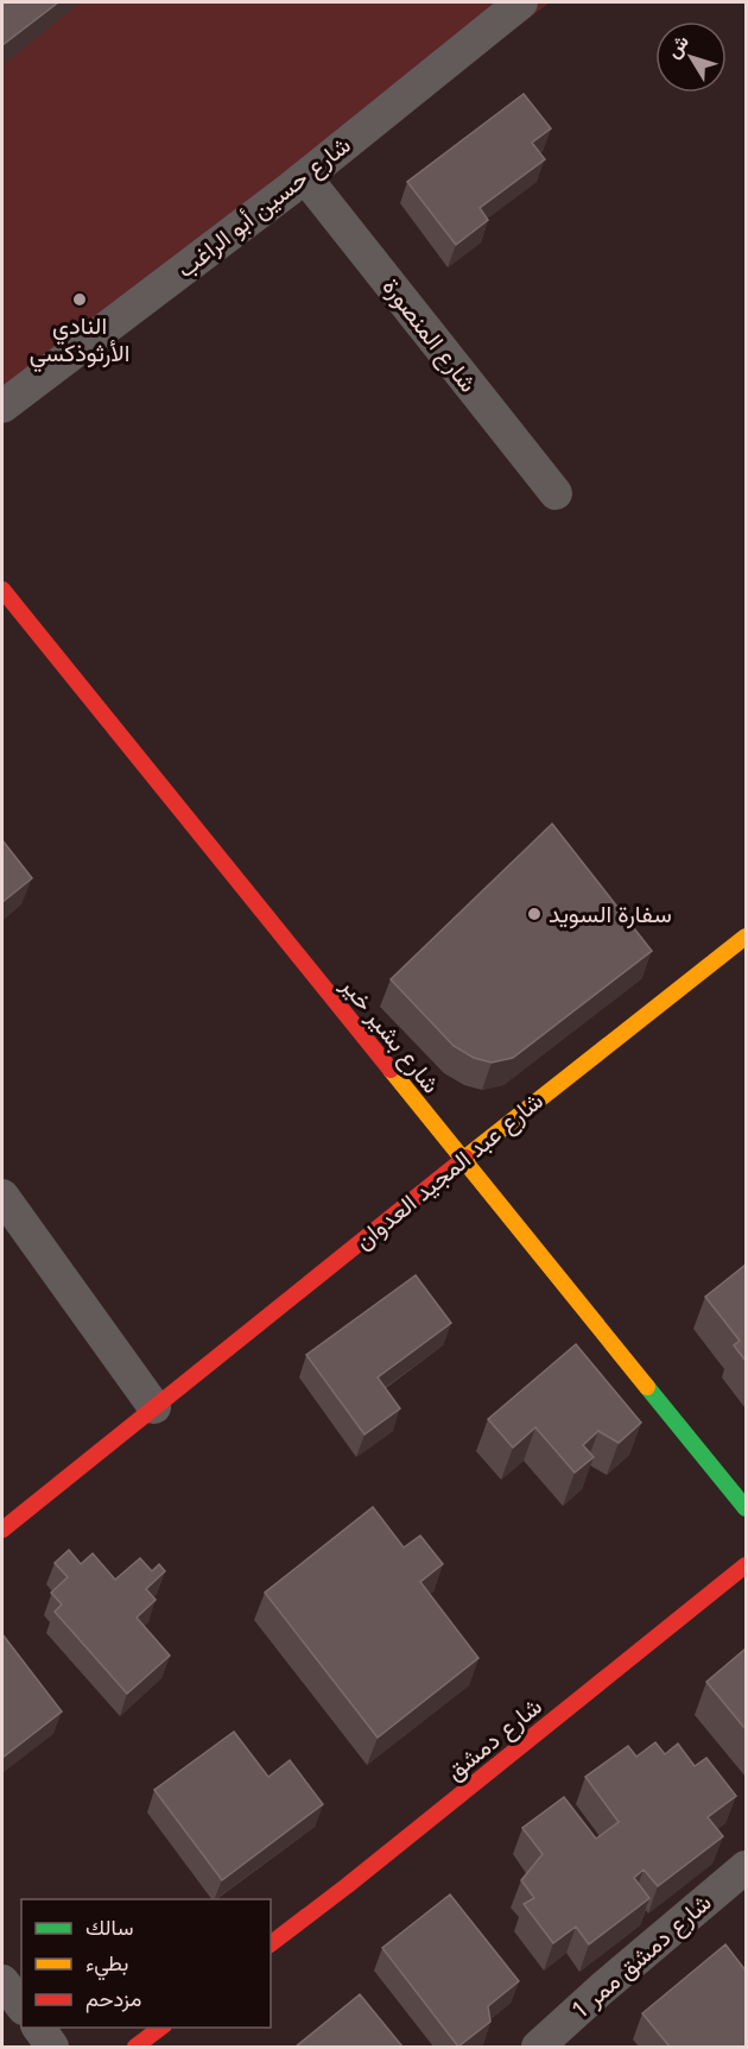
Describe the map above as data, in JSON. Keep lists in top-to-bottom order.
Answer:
{
  "streets": {
    "street": [
      "شارع حسين أبو الراغب",
      "شارع المنصورة",
      "شارع بشير خير",
      "شارع عبد المجيد العدوان",
      "شارع دمشق",
      "شارع دمشق ممر 1"
    ]
  },
  "crossings": [
    ["شارع حسين أبو الراغب", "شارع المنصورة"],
    ["شارع بشير خير", "شارع عبد المجيد العدوان"]
  ],
  "places": ["النادي الأرثوذكسي", "سفارة السويد"],
  "legend": ["سالك", "بطيء", "مزدحم"],
  "north": "top left"
}
